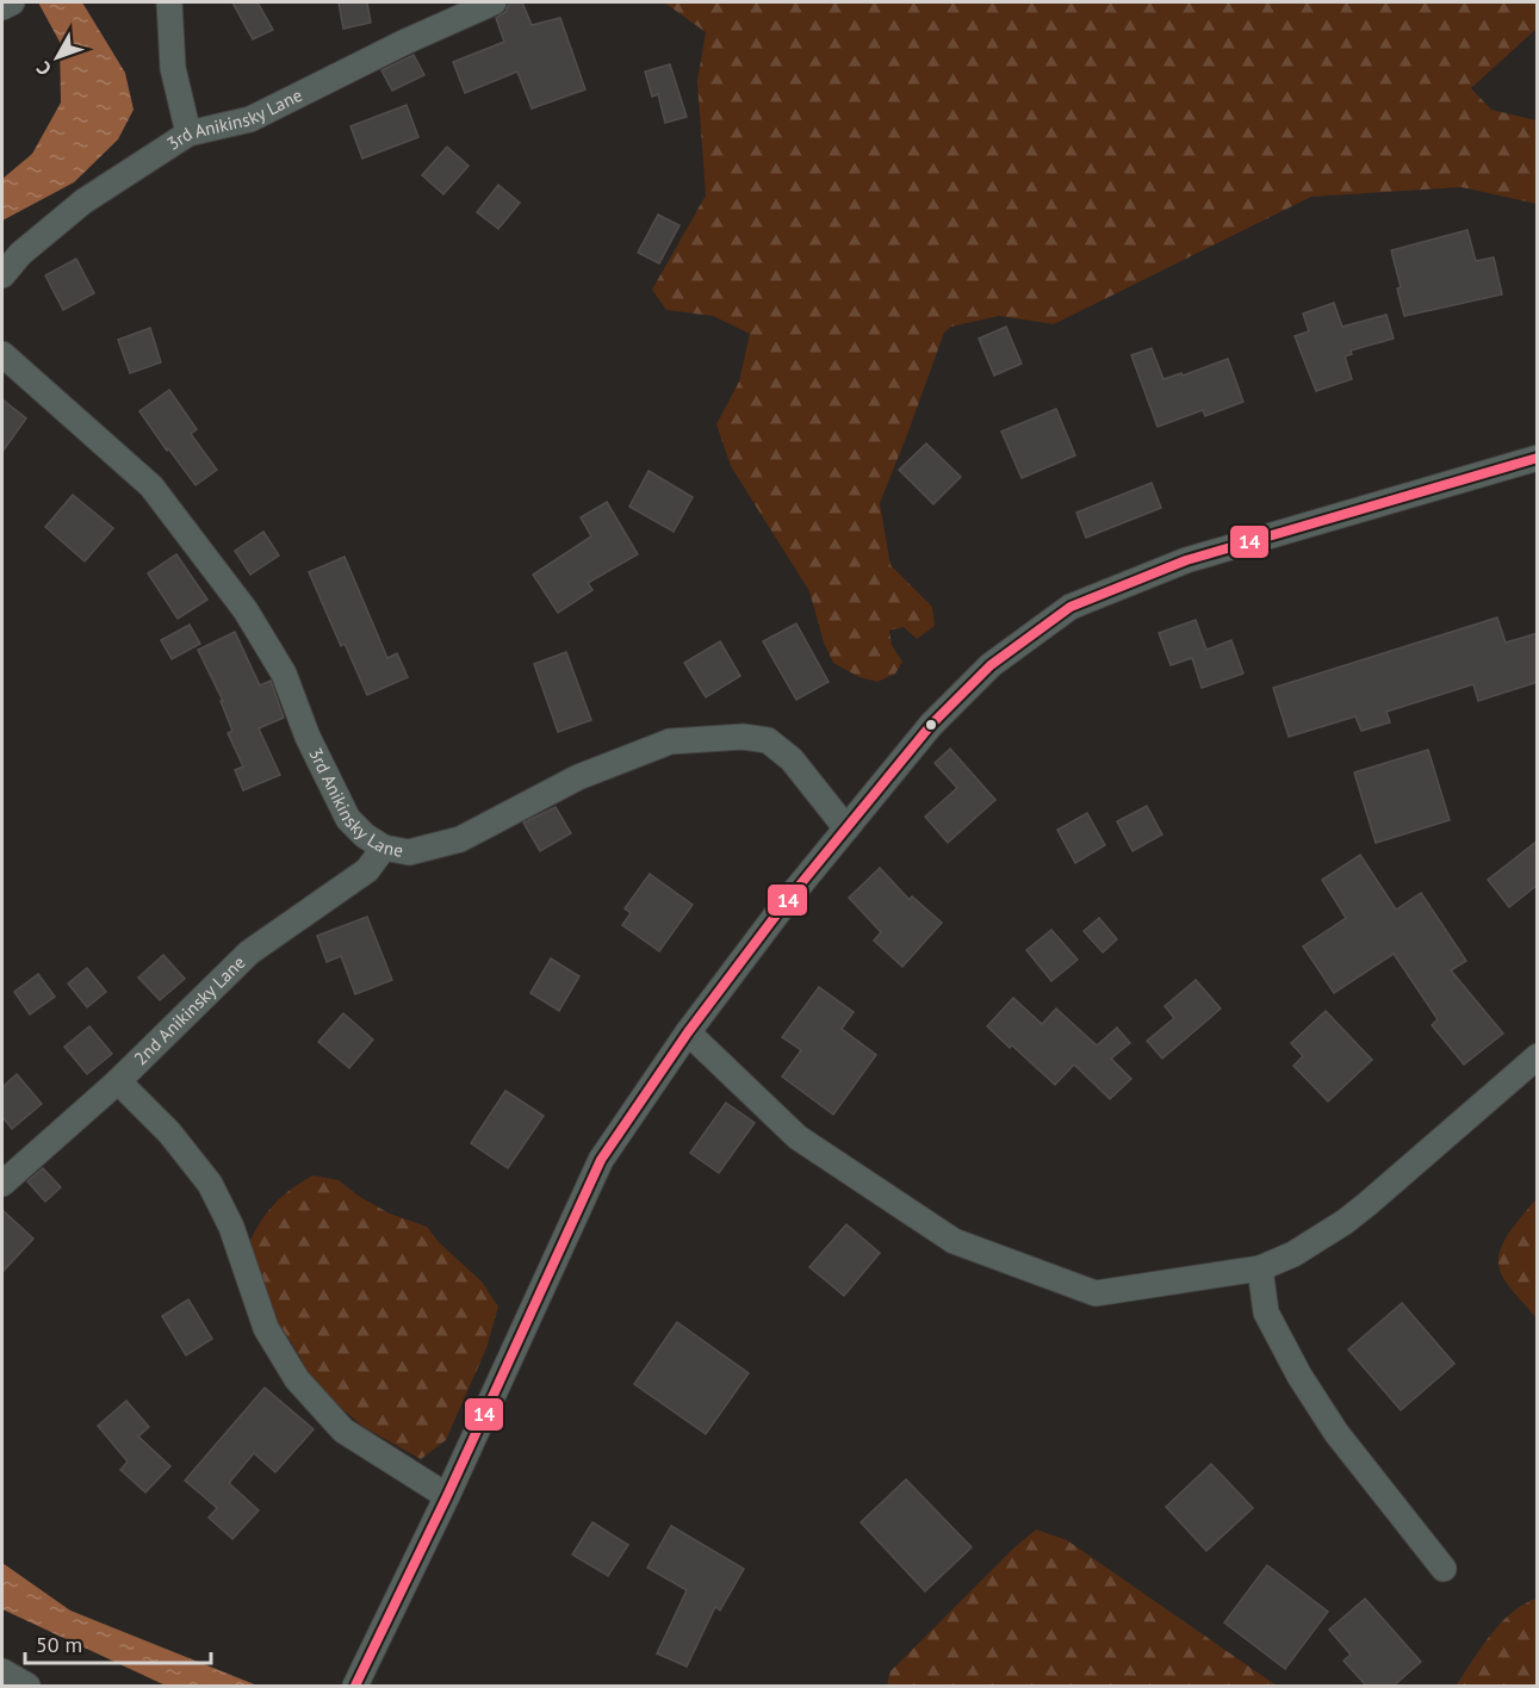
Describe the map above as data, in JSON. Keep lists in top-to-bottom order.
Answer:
{
  "streets": {
    "street": ["3rd Anikinsky Lane", "2nd Anikinsky Lane"]
  },
  "crossings": [
    ["3rd Anikinsky Lane", "2nd Anikinsky Lane"]
  ],
  "lines": ["transit line 14"],
  "scale_bar": "50 m",
  "north": "bottom left"
}
